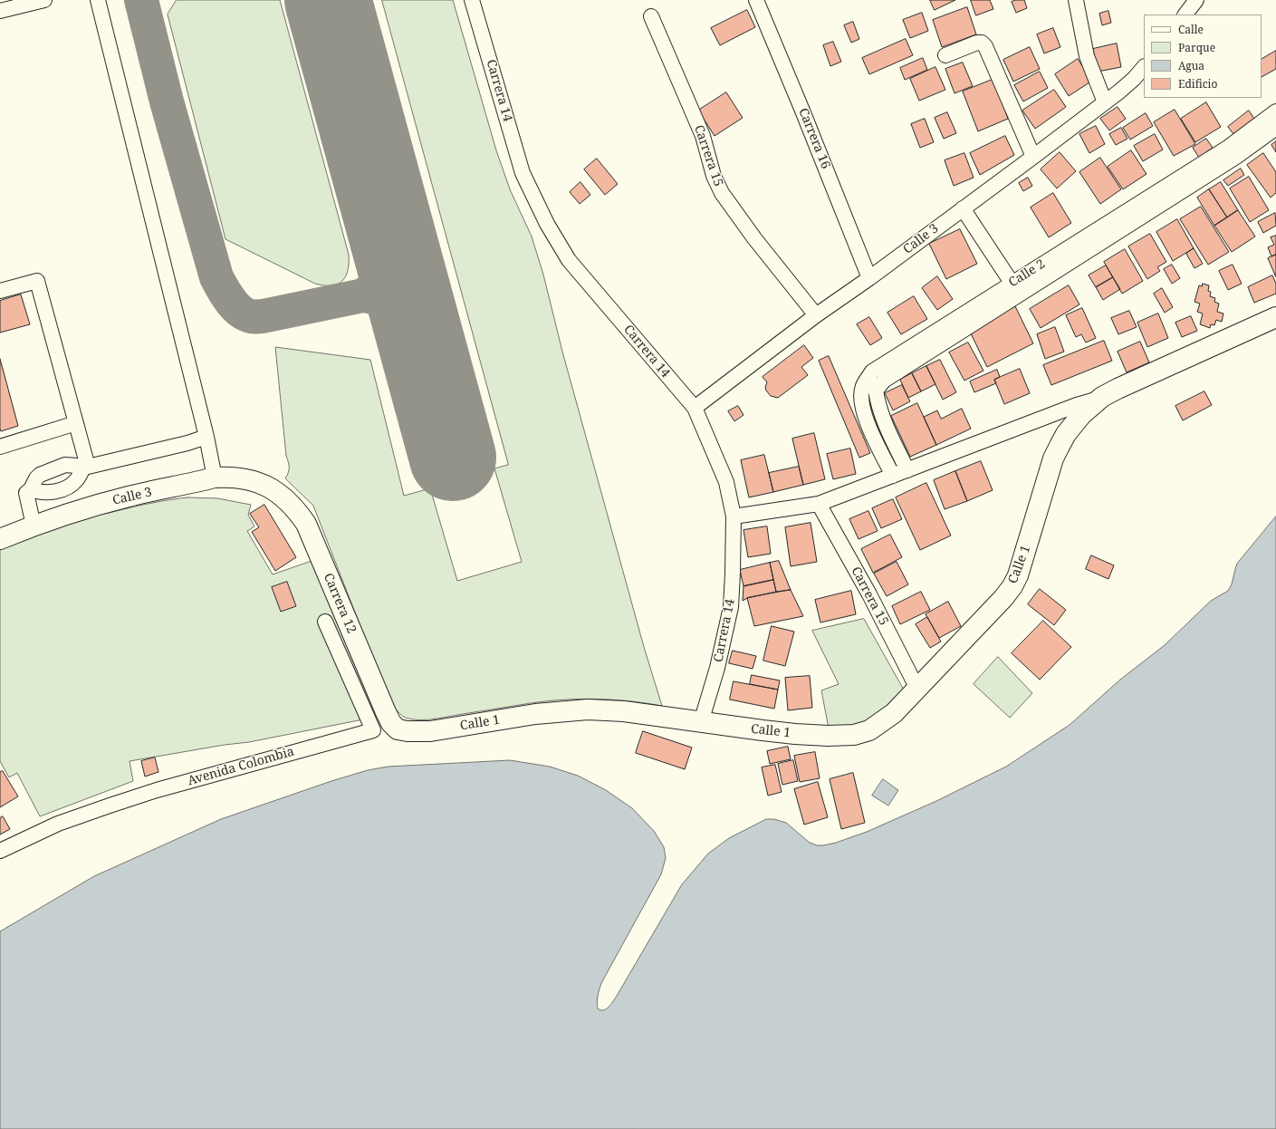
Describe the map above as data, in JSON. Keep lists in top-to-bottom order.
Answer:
{
  "streets": {
    "highway": ["Calle 3", "Calle 1", "Carrera 12"],
    "street": [
      "Carrera 14",
      "Carrera 16",
      "Carrera 15",
      "Calle 2",
      "Avenida Colombia"
    ]
  },
  "crossings": [
    ["Carrera 14", "Calle 3"],
    ["Carrera 14", "Calle 1"],
    ["Carrera 16", "Calle 3"],
    ["Carrera 15", "Calle 3"],
    ["Carrera 15", "Calle 1"],
    ["Calle 3", "Carrera 12"],
    ["Calle 1", "Carrera 12"]
  ],
  "legend": [
    "Calle",
    "Parque",
    "Agua",
    "Edificio"
  ]
}
